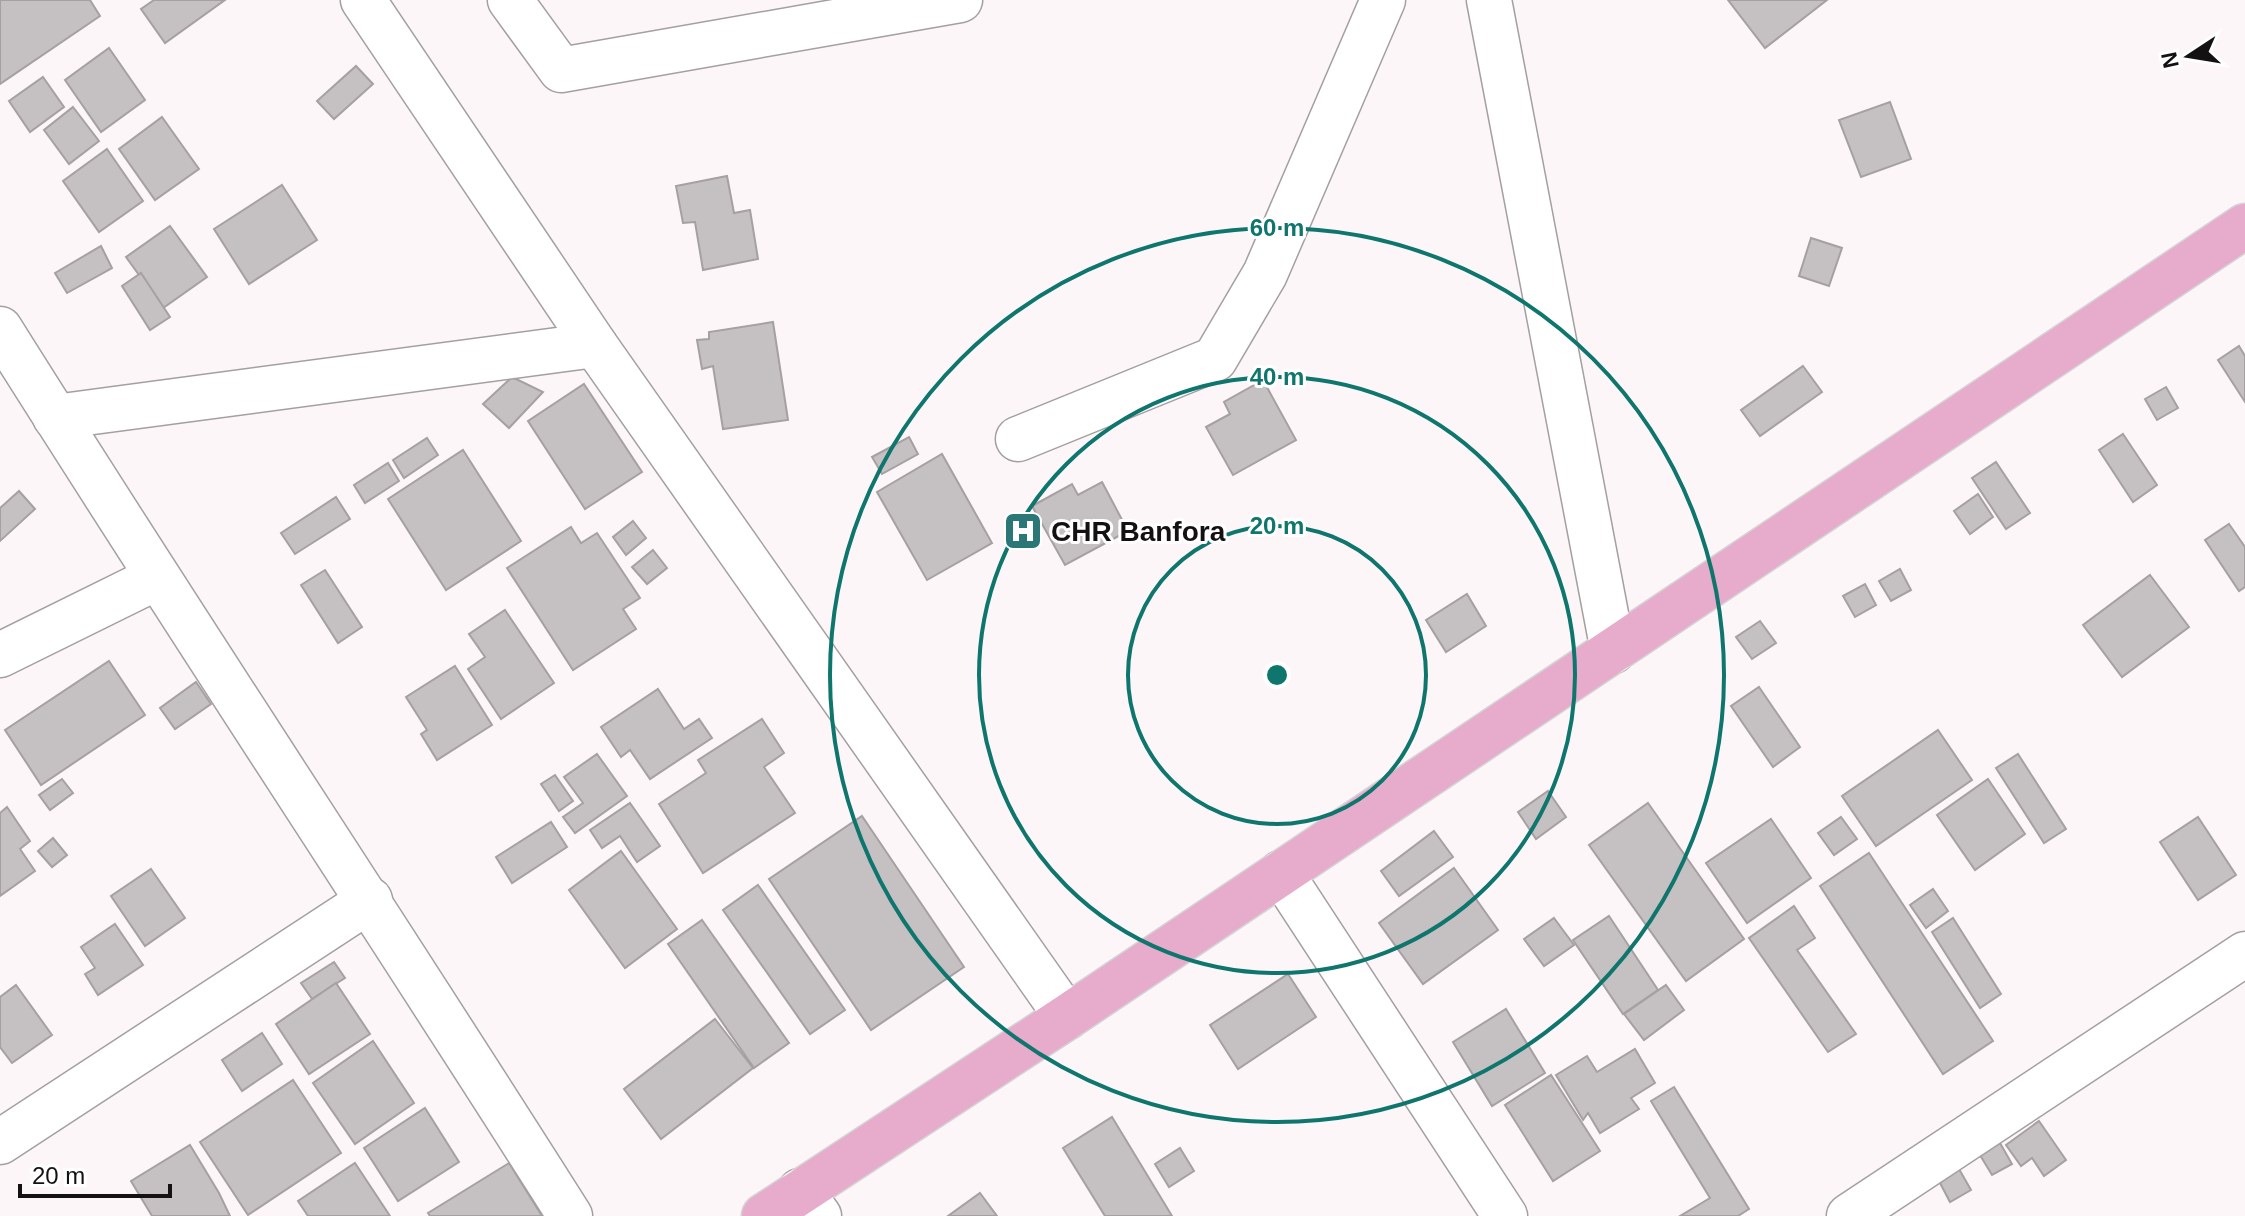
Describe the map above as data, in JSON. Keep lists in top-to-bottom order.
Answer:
{
  "places": {
    "hospital": ["CHR Banfora"]
  },
  "scale_bar": "20 m",
  "north": "left",
  "rings": ["60 m", "40 m", "20 m"]
}
